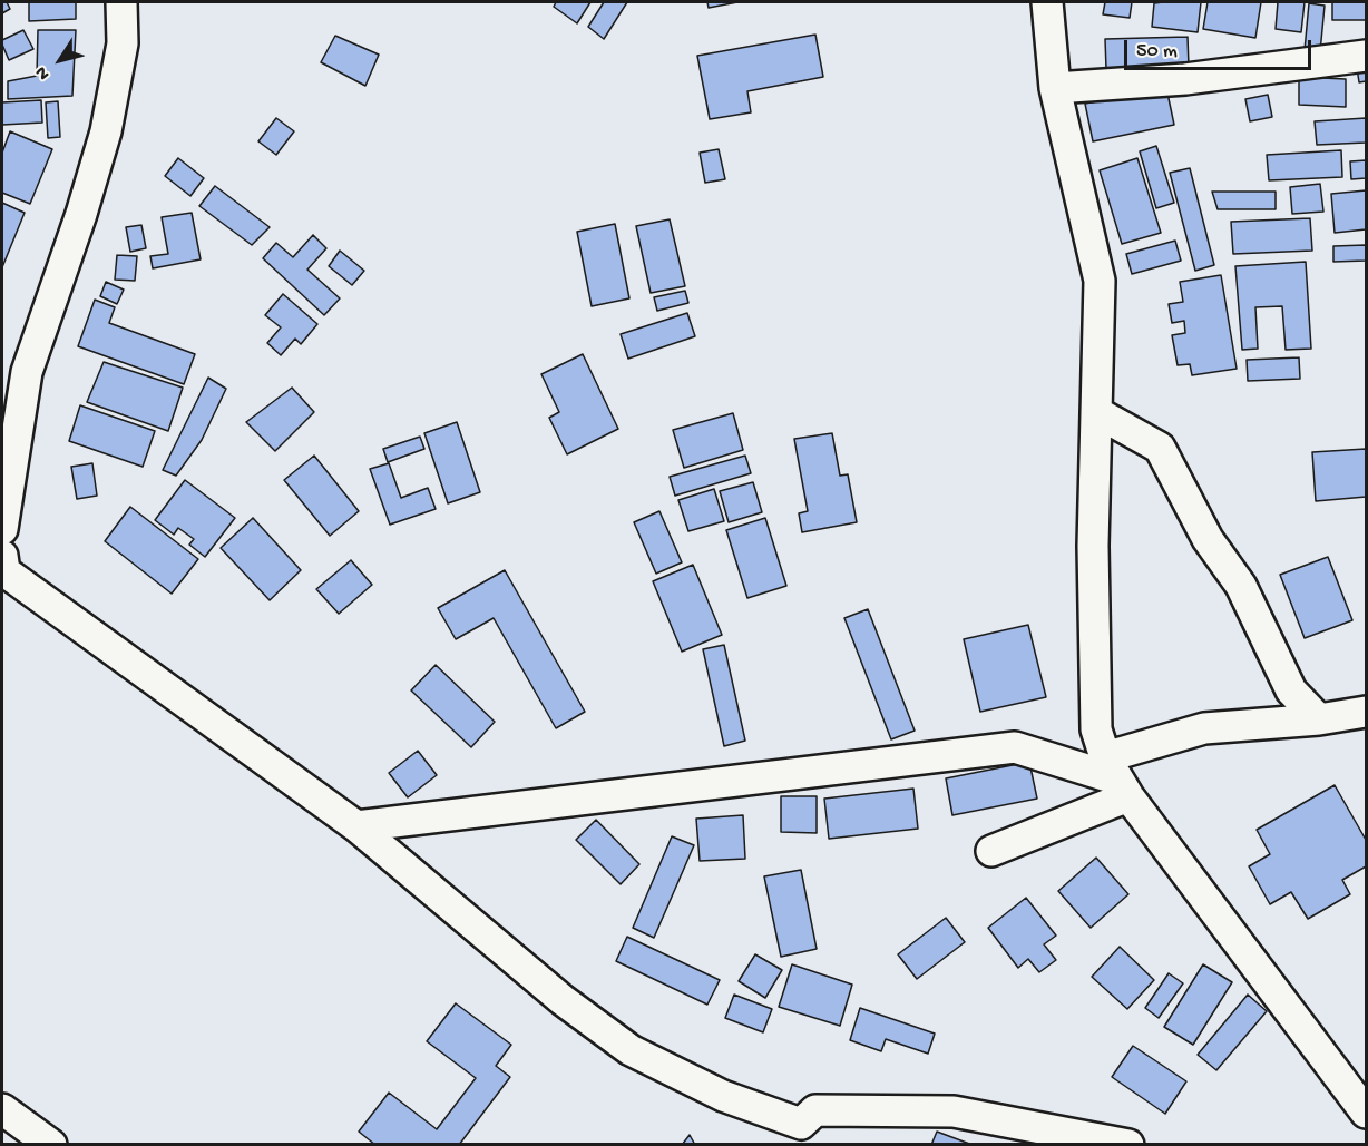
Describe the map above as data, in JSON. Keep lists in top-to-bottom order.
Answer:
{
  "scale_bar": "50 m",
  "north": "bottom left"
}
